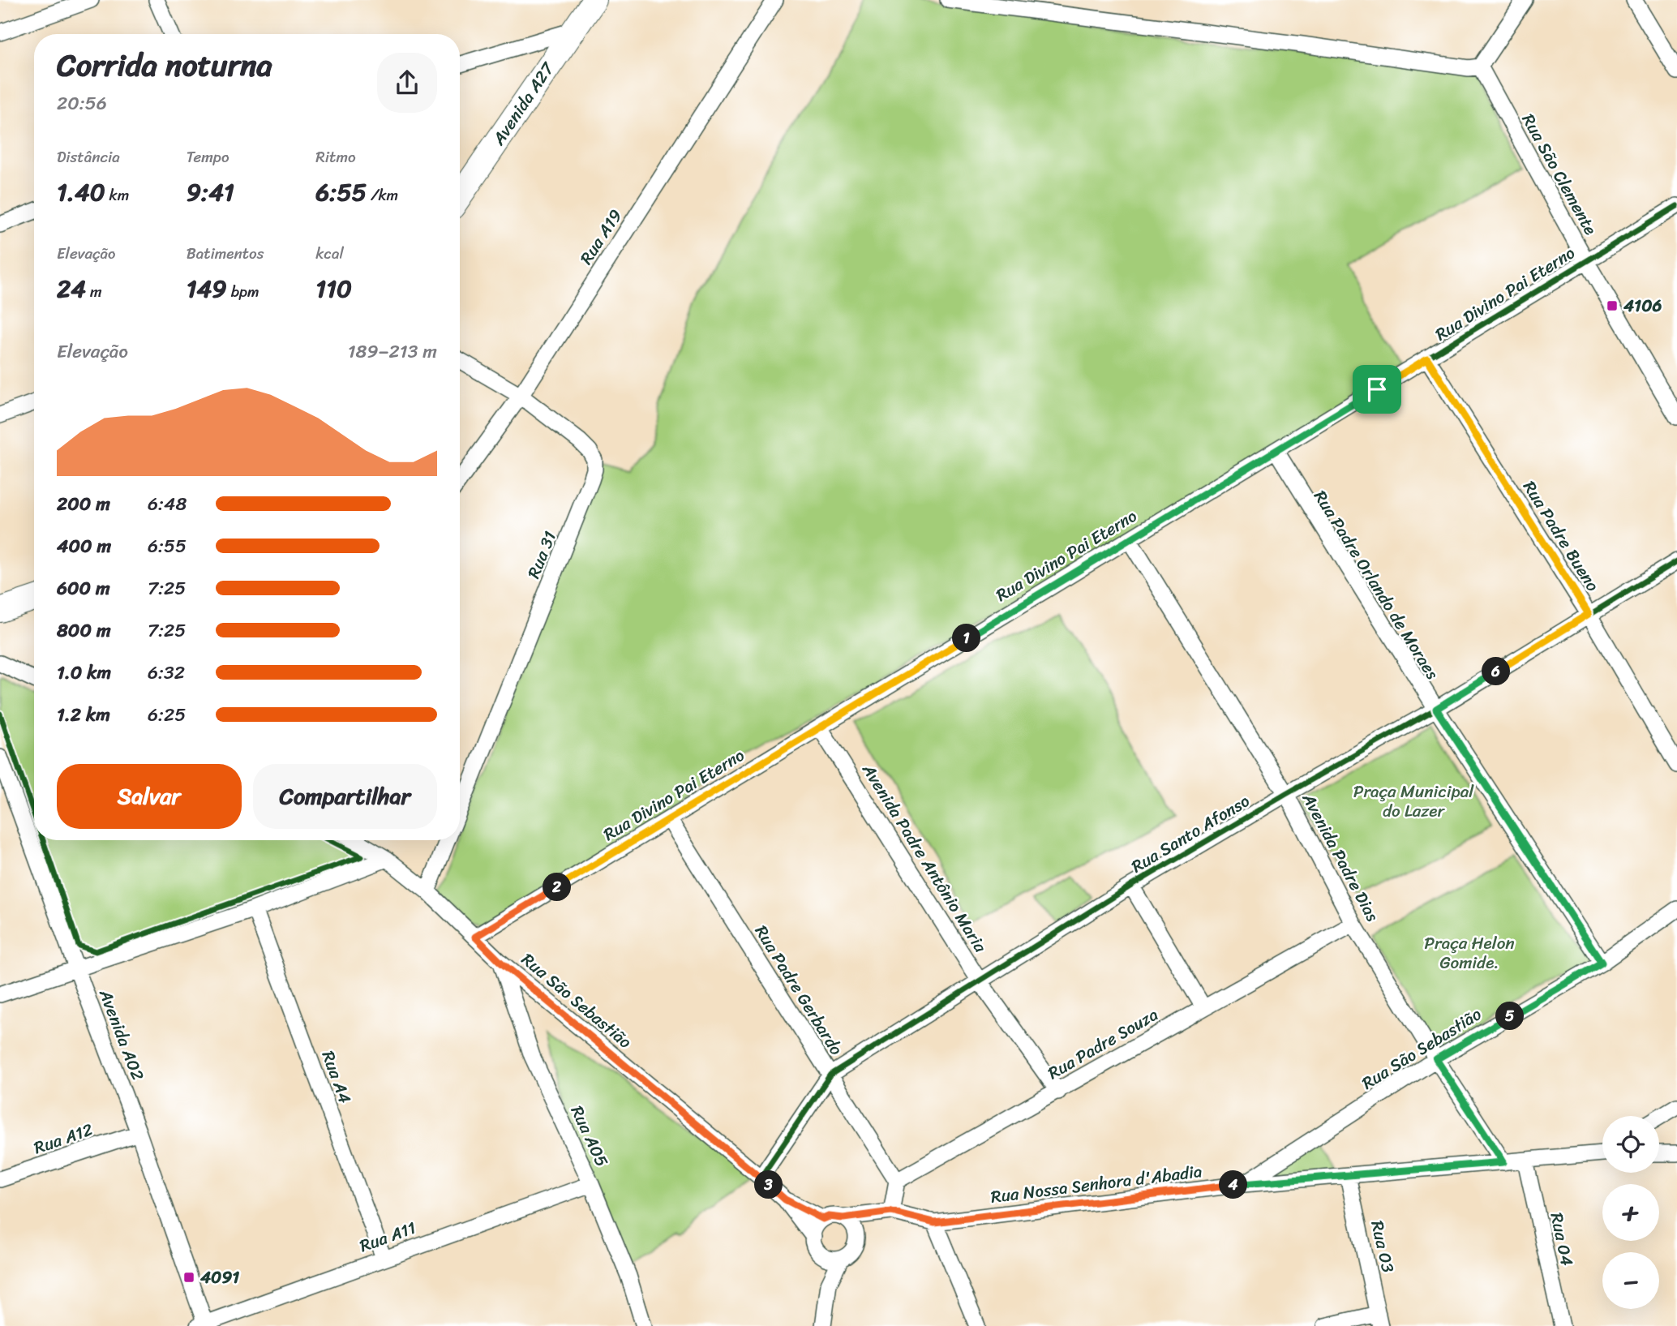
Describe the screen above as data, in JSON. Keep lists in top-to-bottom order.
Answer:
{
  "streets": {
    "main road": ["Avenida A27"],
    "street": [
      "Rua São Clemente",
      "Rua A19",
      "Rua Divino Pai Eterno",
      "Rua Padre Bueno",
      "Rua 31",
      "Rua Padre Orlando de Moraes",
      "Rua Santo Afonso",
      "Avenida Padre Dias",
      "Avenida Padre Antônio Maria",
      "Rua Padre Gerbardo",
      "Rua São Sebastião",
      "Avenida A02",
      "Rua Padre Souza",
      "Rua A4",
      "Rua A05",
      "Rua A12",
      "Rua Nossa Senhora d'Abadia",
      "Rua A11",
      "Rua 04",
      "Rua 03"
    ]
  },
  "crossings": [
    ["Rua São Clemente", "Rua Divino Pai Eterno"],
    ["Rua A19", "Rua 31"],
    ["Rua Divino Pai Eterno", "Rua Padre Bueno"],
    ["Rua Divino Pai Eterno", "Rua Padre Orlando de Moraes"],
    ["Rua Divino Pai Eterno", "Avenida Padre Dias"],
    ["Rua Divino Pai Eterno", "Avenida Padre Antônio Maria"],
    ["Rua Divino Pai Eterno", "Rua Padre Gerbardo"],
    ["Rua Divino Pai Eterno", "Rua São Sebastião"],
    ["Rua Padre Bueno", "Rua Santo Afonso"],
    ["Rua Padre Orlando de Moraes", "Rua Santo Afonso"],
    ["Rua Padre Orlando de Moraes", "Rua São Sebastião"],
    ["Rua Santo Afonso", "Avenida Padre Dias"],
    ["Rua Santo Afonso", "Avenida Padre Antônio Maria"],
    ["Rua Santo Afonso", "Rua Padre Gerbardo"],
    ["Rua Santo Afonso", "Rua São Sebastião"],
    ["Avenida Padre Dias", "Rua São Sebastião"],
    ["Avenida Padre Dias", "Rua Padre Souza"],
    ["Avenida Padre Dias", "Rua Nossa Senhora d'Abadia"],
    ["Avenida Padre Antônio Maria", "Rua Padre Souza"],
    ["Rua Padre Gerbardo", "Rua Padre Souza"],
    ["Rua São Sebastião", "Rua A05"],
    ["Rua São Sebastião", "Rua Nossa Senhora d'Abadia"],
    ["Avenida A02", "Rua A12"],
    ["Avenida A02", "Rua A11"],
    ["Rua A4", "Rua A11"],
    ["Rua A05", "Rua A11"],
    ["Rua Nossa Senhora d'Abadia", "Rua 04"],
    ["Rua Nossa Senhora d'Abadia", "Rua 03"]
  ],
  "parks": ["Praça Municipal do Lazer", "Praça Helon Gomide."],
  "places": {
    "transit": ["4106", "4091"]
  },
  "page": {
    "heading": ["Corrida noturna", "20:56"],
    "stats": [
      ["Distância", "1.40 km"],
      ["Tempo", "9:41"],
      ["Ritmo", "6:55 /km"],
      ["Elevação", "24 m"],
      ["Batimentos", "149 bpm"],
      ["kcal", "110"]
    ],
    "chart": ["Elevação", "189–213 m"],
    "list": [
      {
        "name": "200 m",
        "note": "6:48"
      },
      {
        "name": "400 m",
        "note": "6:55"
      },
      {
        "name": "600 m",
        "note": "7:25"
      },
      {
        "name": "800 m",
        "note": "7:25"
      },
      {
        "name": "1.0 km",
        "note": "6:32"
      },
      {
        "name": "1.2 km",
        "note": "6:25"
      }
    ],
    "pins": [
      "1",
      "6",
      "2",
      "5",
      "3",
      "4"
    ],
    "buttons": ["Salvar", "Compartilhar"],
    "map_buttons": ["+", "−"]
  }
}
